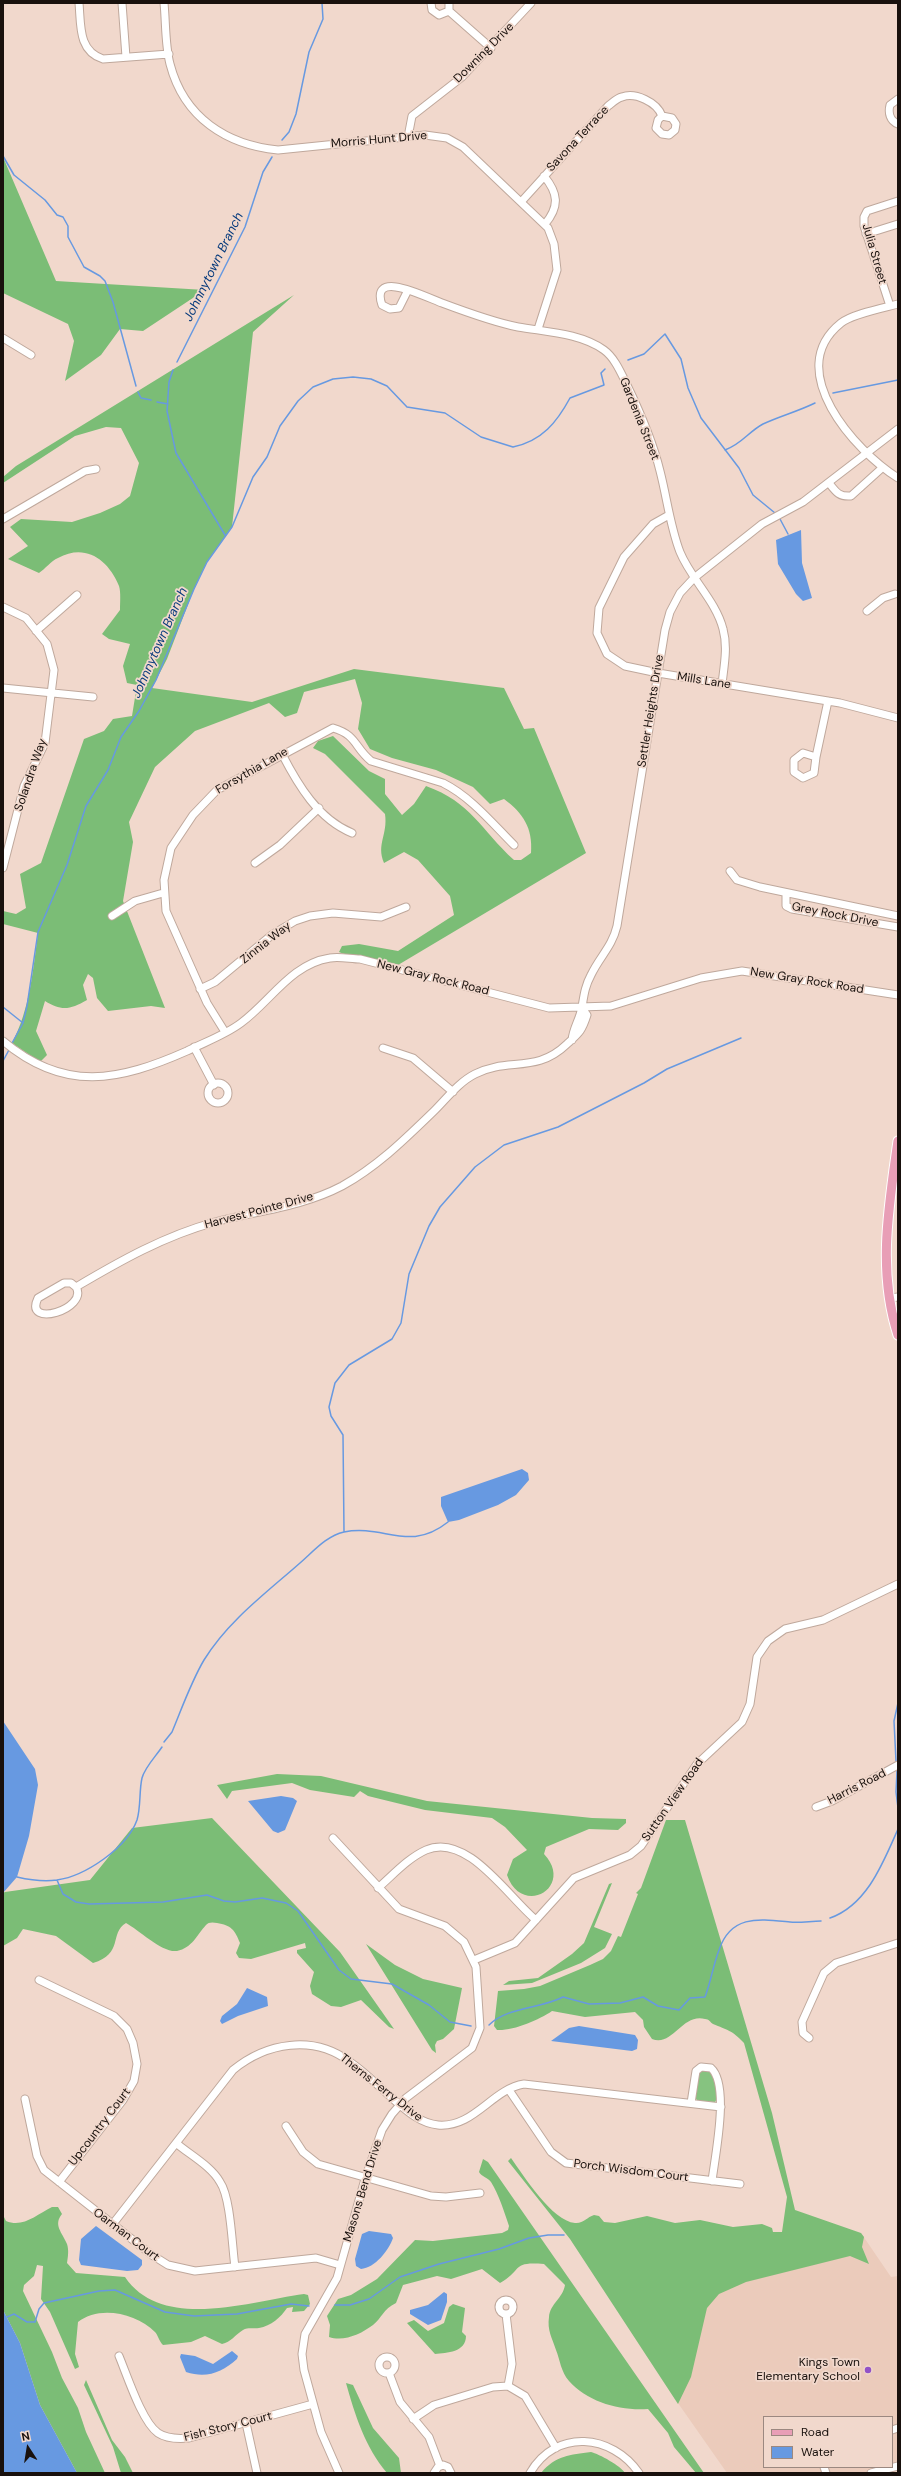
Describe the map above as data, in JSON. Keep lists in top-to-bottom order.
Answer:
{
  "streets": {
    "street": [
      "Downing Drive",
      "Savona Terrace",
      "Morris Hunt Drive",
      "Julia Street",
      "Gardenia Street",
      "Mills Lane",
      "Settler Heights Drive",
      "Forsythia Lane",
      "Solandra Way",
      "Grey Rock Drive",
      "Zinnia Way",
      "New Gray Rock Road",
      "Harvest Pointe Drive",
      "Harris Road",
      "Sutton View Road",
      "Therns Ferry Drive",
      "Upcountry Court",
      "Porch Wisdom Court",
      "Masons Bend Drive",
      "Oarman Court",
      "Fish Story Court"
    ]
  },
  "crossings": [
    ["Downing Drive", "Morris Hunt Drive"],
    ["Savona Terrace", "Morris Hunt Drive"],
    ["Morris Hunt Drive", "Gardenia Street"],
    ["Gardenia Street", "Mills Lane"],
    ["Gardenia Street", "Settler Heights Drive"],
    ["Mills Lane", "Settler Heights Drive"],
    ["Settler Heights Drive", "New Gray Rock Road"],
    ["Settler Heights Drive", "Harvest Pointe Drive"],
    ["Forsythia Lane", "Zinnia Way"],
    ["Forsythia Lane", "New Gray Rock Road"],
    ["Sutton View Road", "Masons Bend Drive"],
    ["Therns Ferry Drive", "Porch Wisdom Court"],
    ["Therns Ferry Drive", "Masons Bend Drive"],
    ["Therns Ferry Drive", "Oarman Court"],
    ["Upcountry Court", "Oarman Court"],
    ["Masons Bend Drive", "Oarman Court"],
    ["Masons Bend Drive", "Fish Story Court"]
  ],
  "water": ["Johnnytown Branch"],
  "places": ["Kings Town Elementary School"],
  "legend": ["Road", "Water"],
  "north": "top"
}
